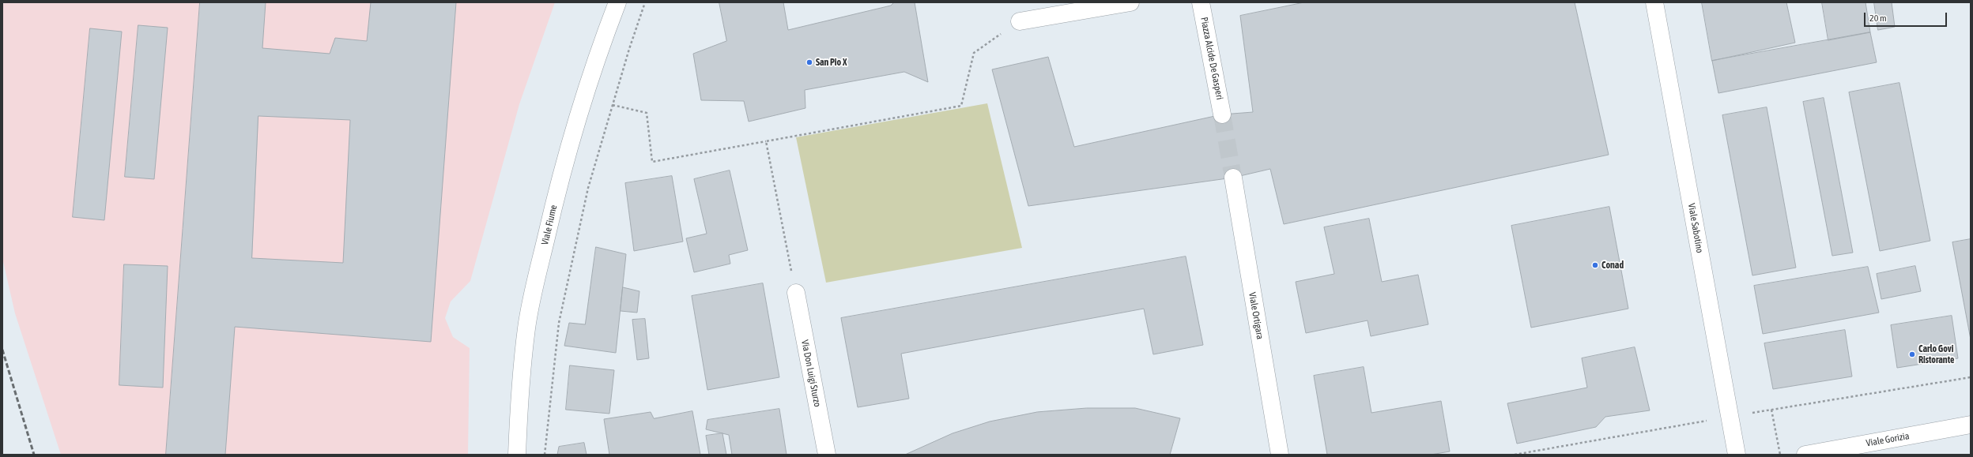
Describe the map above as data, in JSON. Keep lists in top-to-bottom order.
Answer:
{
  "streets": {
    "street": [
      "Piazza Alcide De Gasperi",
      "Viale Fiume",
      "Viale Sabotino",
      "Viale Ortigara",
      "Via Don Luigi Sturzo",
      "Viale Gorizia"
    ]
  },
  "places": ["San Pio X", "Conad", "Carlo Govi Ristorante"],
  "scale_bar": "20 m"
}
